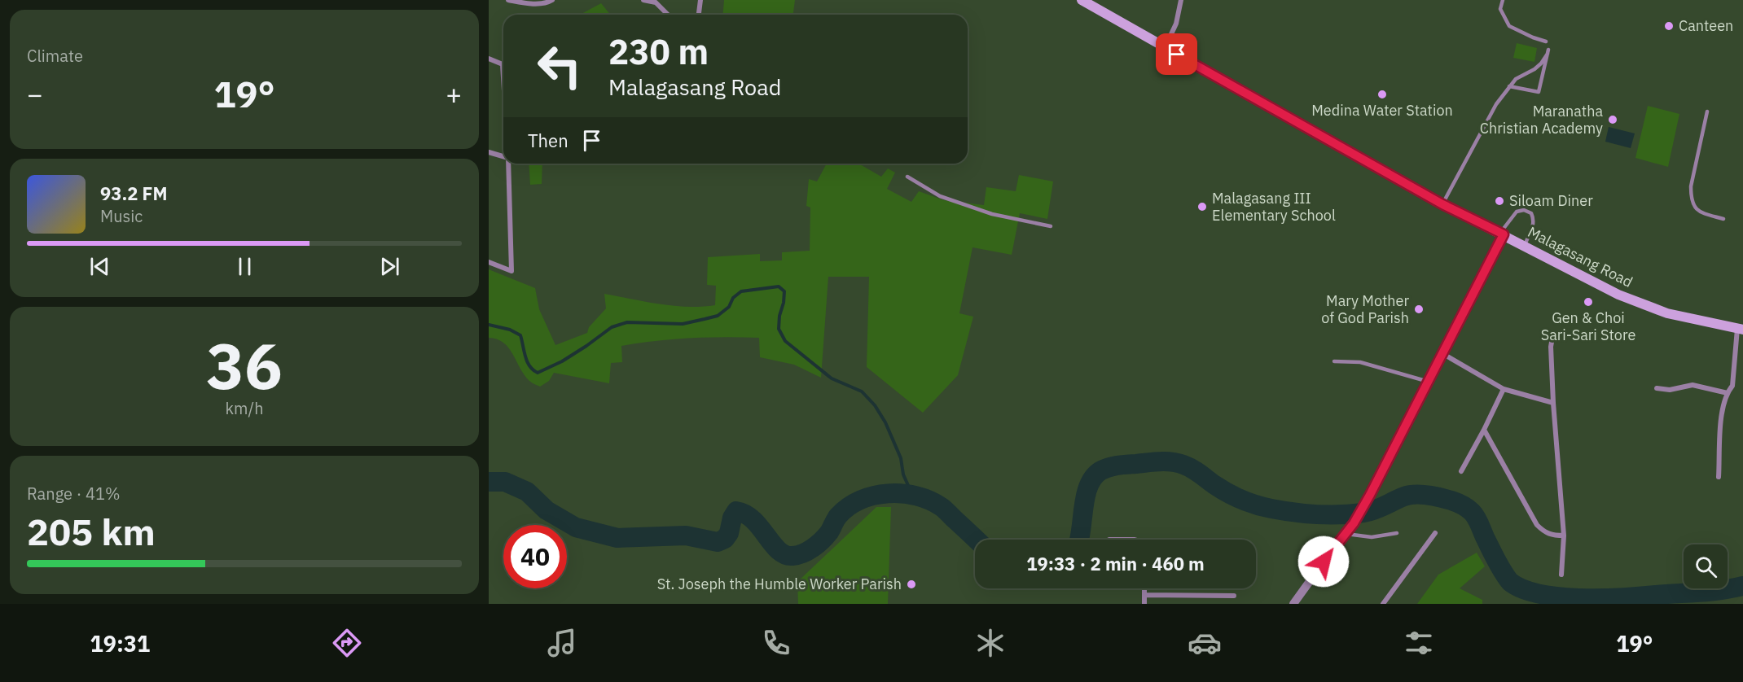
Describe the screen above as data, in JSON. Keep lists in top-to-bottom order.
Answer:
{
  "streets": {
    "main road": ["Malagasang Road"]
  },
  "places": [
    "Canteen",
    "Medina Water Station",
    "Maranatha Christian Academy",
    "Siloam Diner",
    "Malagasang III Elementary School",
    "Gen & Choi Sari-Sari Store",
    "Mary Mother of God Parish",
    "St. Joseph the Humble Worker Parish"
  ],
  "page": {
    "tile": [
      "Climate",
      ["36", "km/h"],
      ["Range · 41%", "205 km"]
    ],
    "turn": ["230 m", "Malagasang Road"],
    "heat": ["−", "19°", "+"],
    "then": "Then",
    "song": ["93.2 FM", "Music"],
    "limit": "40",
    "trip": "19:33 · 2 min · 460 m",
    "tabs": ["19:31", "19°"]
  }
}
